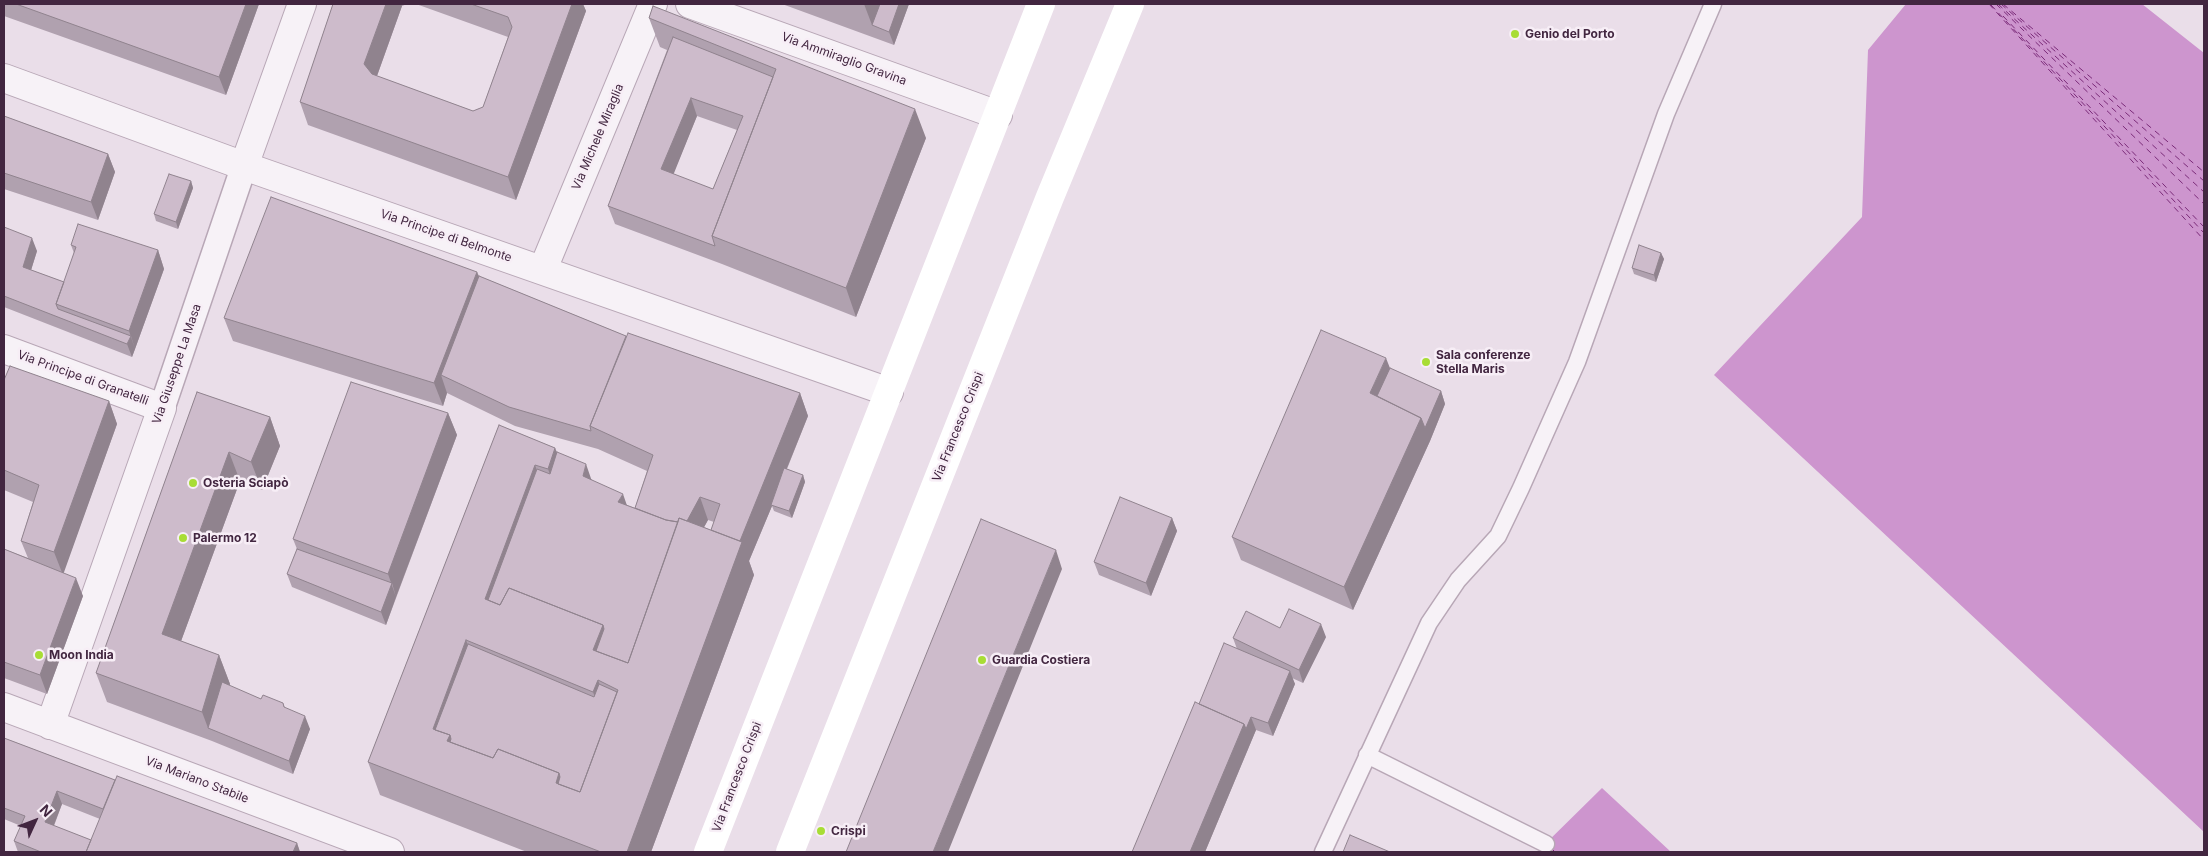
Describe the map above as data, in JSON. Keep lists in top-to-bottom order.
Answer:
{
  "streets": {
    "main road": ["Via Francesco Crispi"],
    "street": [
      "Via Ammiraglio Gravina",
      "Via Michele Miraglia",
      "Via Principe di Belmonte",
      "Via Giuseppe La Masa",
      "Via Principe di Granatelli",
      "Via Mariano Stabile"
    ]
  },
  "crossings": [
    ["Via Ammiraglio Gravina", "Via Francesco Crispi"],
    ["Via Michele Miraglia", "Via Principe di Belmonte"],
    ["Via Principe di Belmonte", "Via Giuseppe La Masa"],
    ["Via Principe di Belmonte", "Via Francesco Crispi"],
    ["Via Giuseppe La Masa", "Via Principe di Granatelli"],
    ["Via Giuseppe La Masa", "Via Mariano Stabile"]
  ],
  "places": [
    "Genio del Porto",
    "Sala conferenze Stella Maris",
    "Osteria Sciapò",
    "Palermo 12",
    "Moon India",
    "Guardia Costiera",
    "Crispi"
  ],
  "north": "top right"
}
